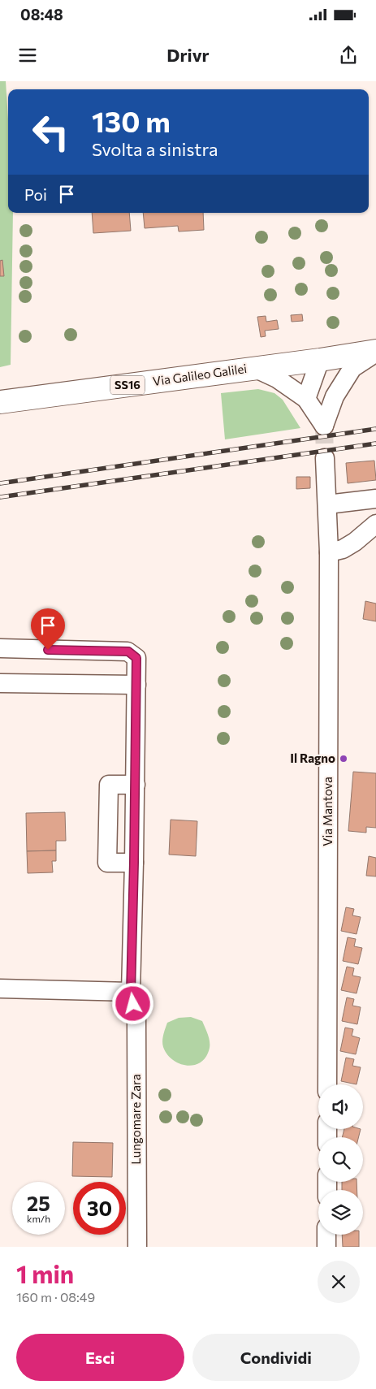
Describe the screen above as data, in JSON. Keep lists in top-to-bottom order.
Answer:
{
  "streets": {
    "main road": ["Via Galileo Galilei", "SS16"],
    "street": ["Via Mantova", "Lungomare Zara"]
  },
  "crossings": [
    ["Via Galileo Galilei", "SS16"]
  ],
  "places": ["Il Ragno"],
  "page": {
    "status": "08:48",
    "header": "Drivr",
    "turn": ["130 m", "Svolta a sinistra"],
    "then": "Poi",
    "speed": "25 km/h",
    "limit": "30",
    "heading": ["1 min", "160 m · 08:49"],
    "buttons": ["Esci", "Condividi"]
  }
}
